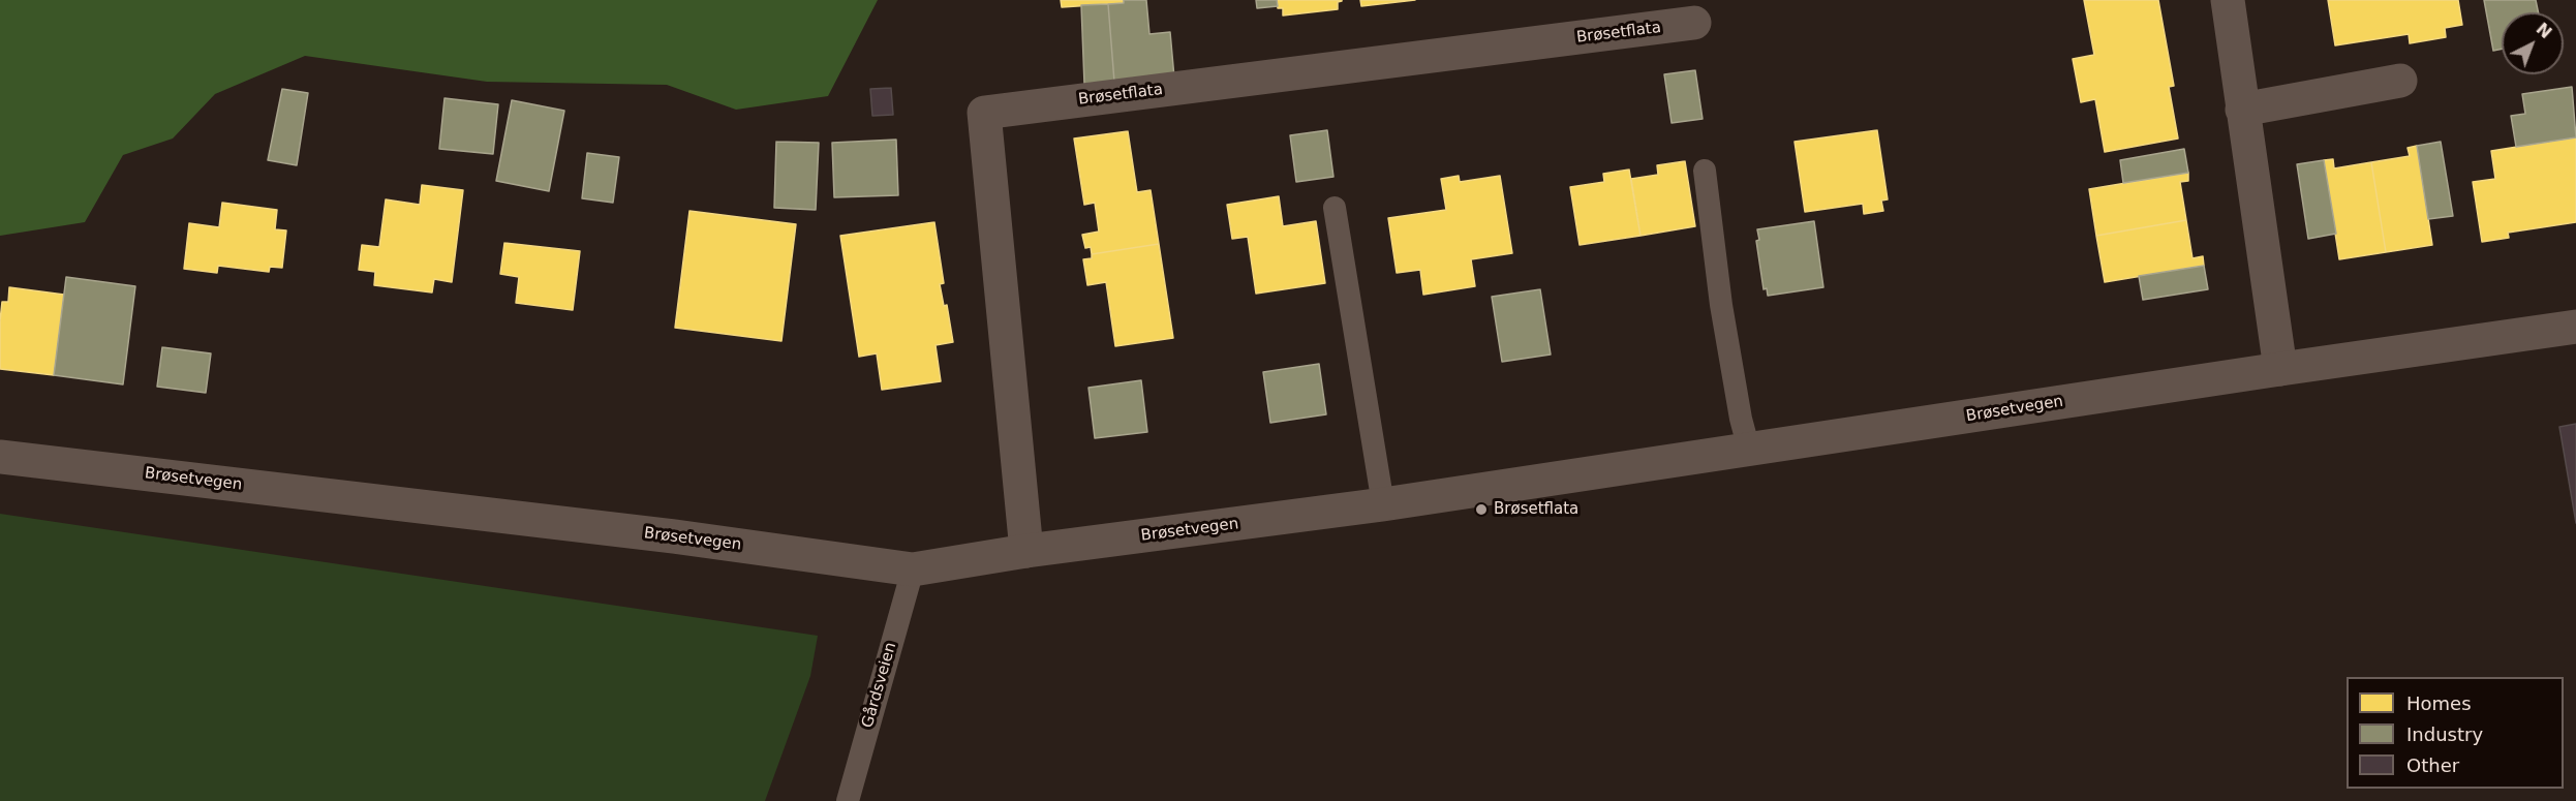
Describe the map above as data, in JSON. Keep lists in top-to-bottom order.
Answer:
{
  "streets": {
    "street": ["Brøsetflata", "Brøsetvegen"],
    "lane": ["Gårdsveien"]
  },
  "crossings": [
    ["Brøsetflata", "Brøsetvegen"],
    ["Brøsetvegen", "Gårdsveien"]
  ],
  "places": ["Brøsetflata"],
  "legend": ["Homes", "Industry", "Other"],
  "north": "top right"
}
